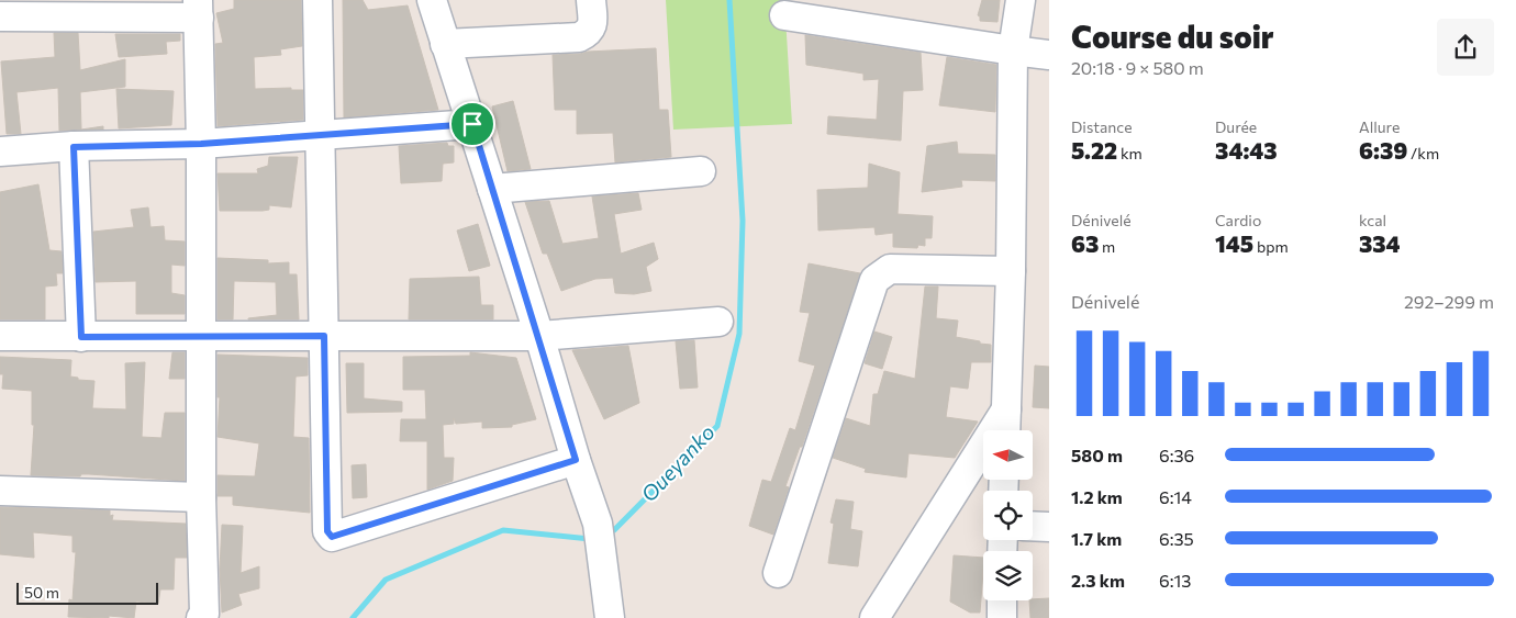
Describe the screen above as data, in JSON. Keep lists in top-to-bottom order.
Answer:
{
  "water": ["Oueyanko"],
  "scale_bar": "50 m",
  "north": "left",
  "page": {
    "heading": ["Course du soir", "20:18 · 9 × 580 m"],
    "stats": [
      ["Distance", "5.22 km"],
      ["Durée", "34:43"],
      ["Allure", "6:39 /km"],
      ["Dénivelé", "63 m"],
      ["Cardio", "145 bpm"],
      ["kcal", "334"]
    ],
    "chart": ["Dénivelé", "292–299 m"],
    "list": [
      {
        "name": "580 m",
        "note": "6:36"
      },
      {
        "name": "1.2 km",
        "note": "6:14"
      },
      {
        "name": "1.7 km",
        "note": "6:35"
      },
      {
        "name": "2.3 km",
        "note": "6:13"
      }
    ],
    "scale": "50 m"
  }
}
